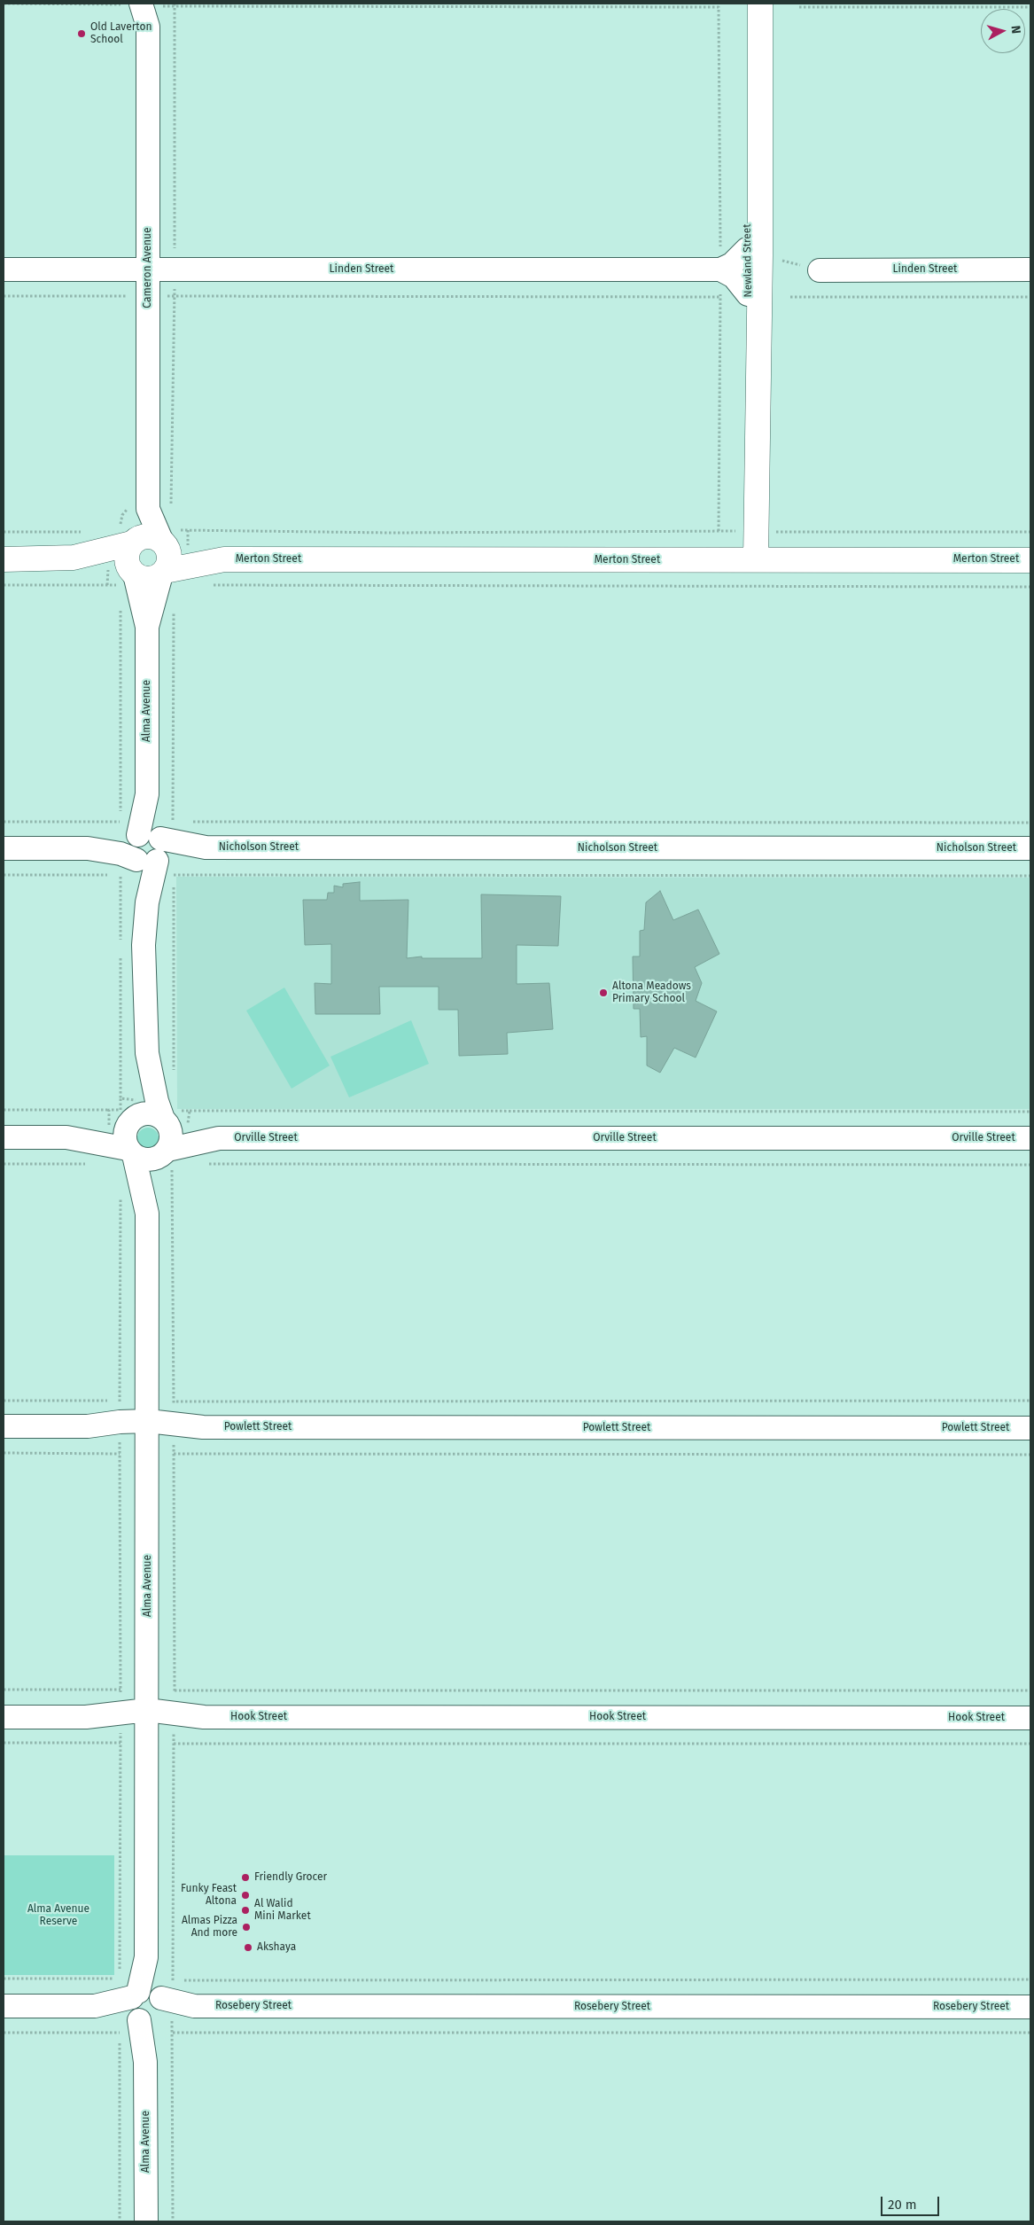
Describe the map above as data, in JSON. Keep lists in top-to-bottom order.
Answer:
{
  "streets": {
    "street": [
      "Newland Street",
      "Cameron Avenue",
      "Linden Street",
      "Merton Street",
      "Alma Avenue",
      "Nicholson Street",
      "Orville Street",
      "Powlett Street",
      "Hook Street",
      "Rosebery Street"
    ]
  },
  "crossings": [
    ["Newland Street", "Merton Street"],
    ["Cameron Avenue", "Linden Street"],
    ["Cameron Avenue", "Merton Street"],
    ["Merton Street", "Alma Avenue"],
    ["Alma Avenue", "Nicholson Street"],
    ["Alma Avenue", "Orville Street"],
    ["Alma Avenue", "Powlett Street"],
    ["Alma Avenue", "Hook Street"],
    ["Alma Avenue", "Rosebery Street"]
  ],
  "parks": ["Alma Avenue Reserve"],
  "places": [
    "Old Laverton School",
    "Altona Meadows Primary School",
    "Friendly Grocer",
    "Funky Feast Altona",
    "Al Walid Mini Market",
    "Almas Pizza And more",
    "Akshaya"
  ],
  "scale_bar": "20 m",
  "north": "right"
}
